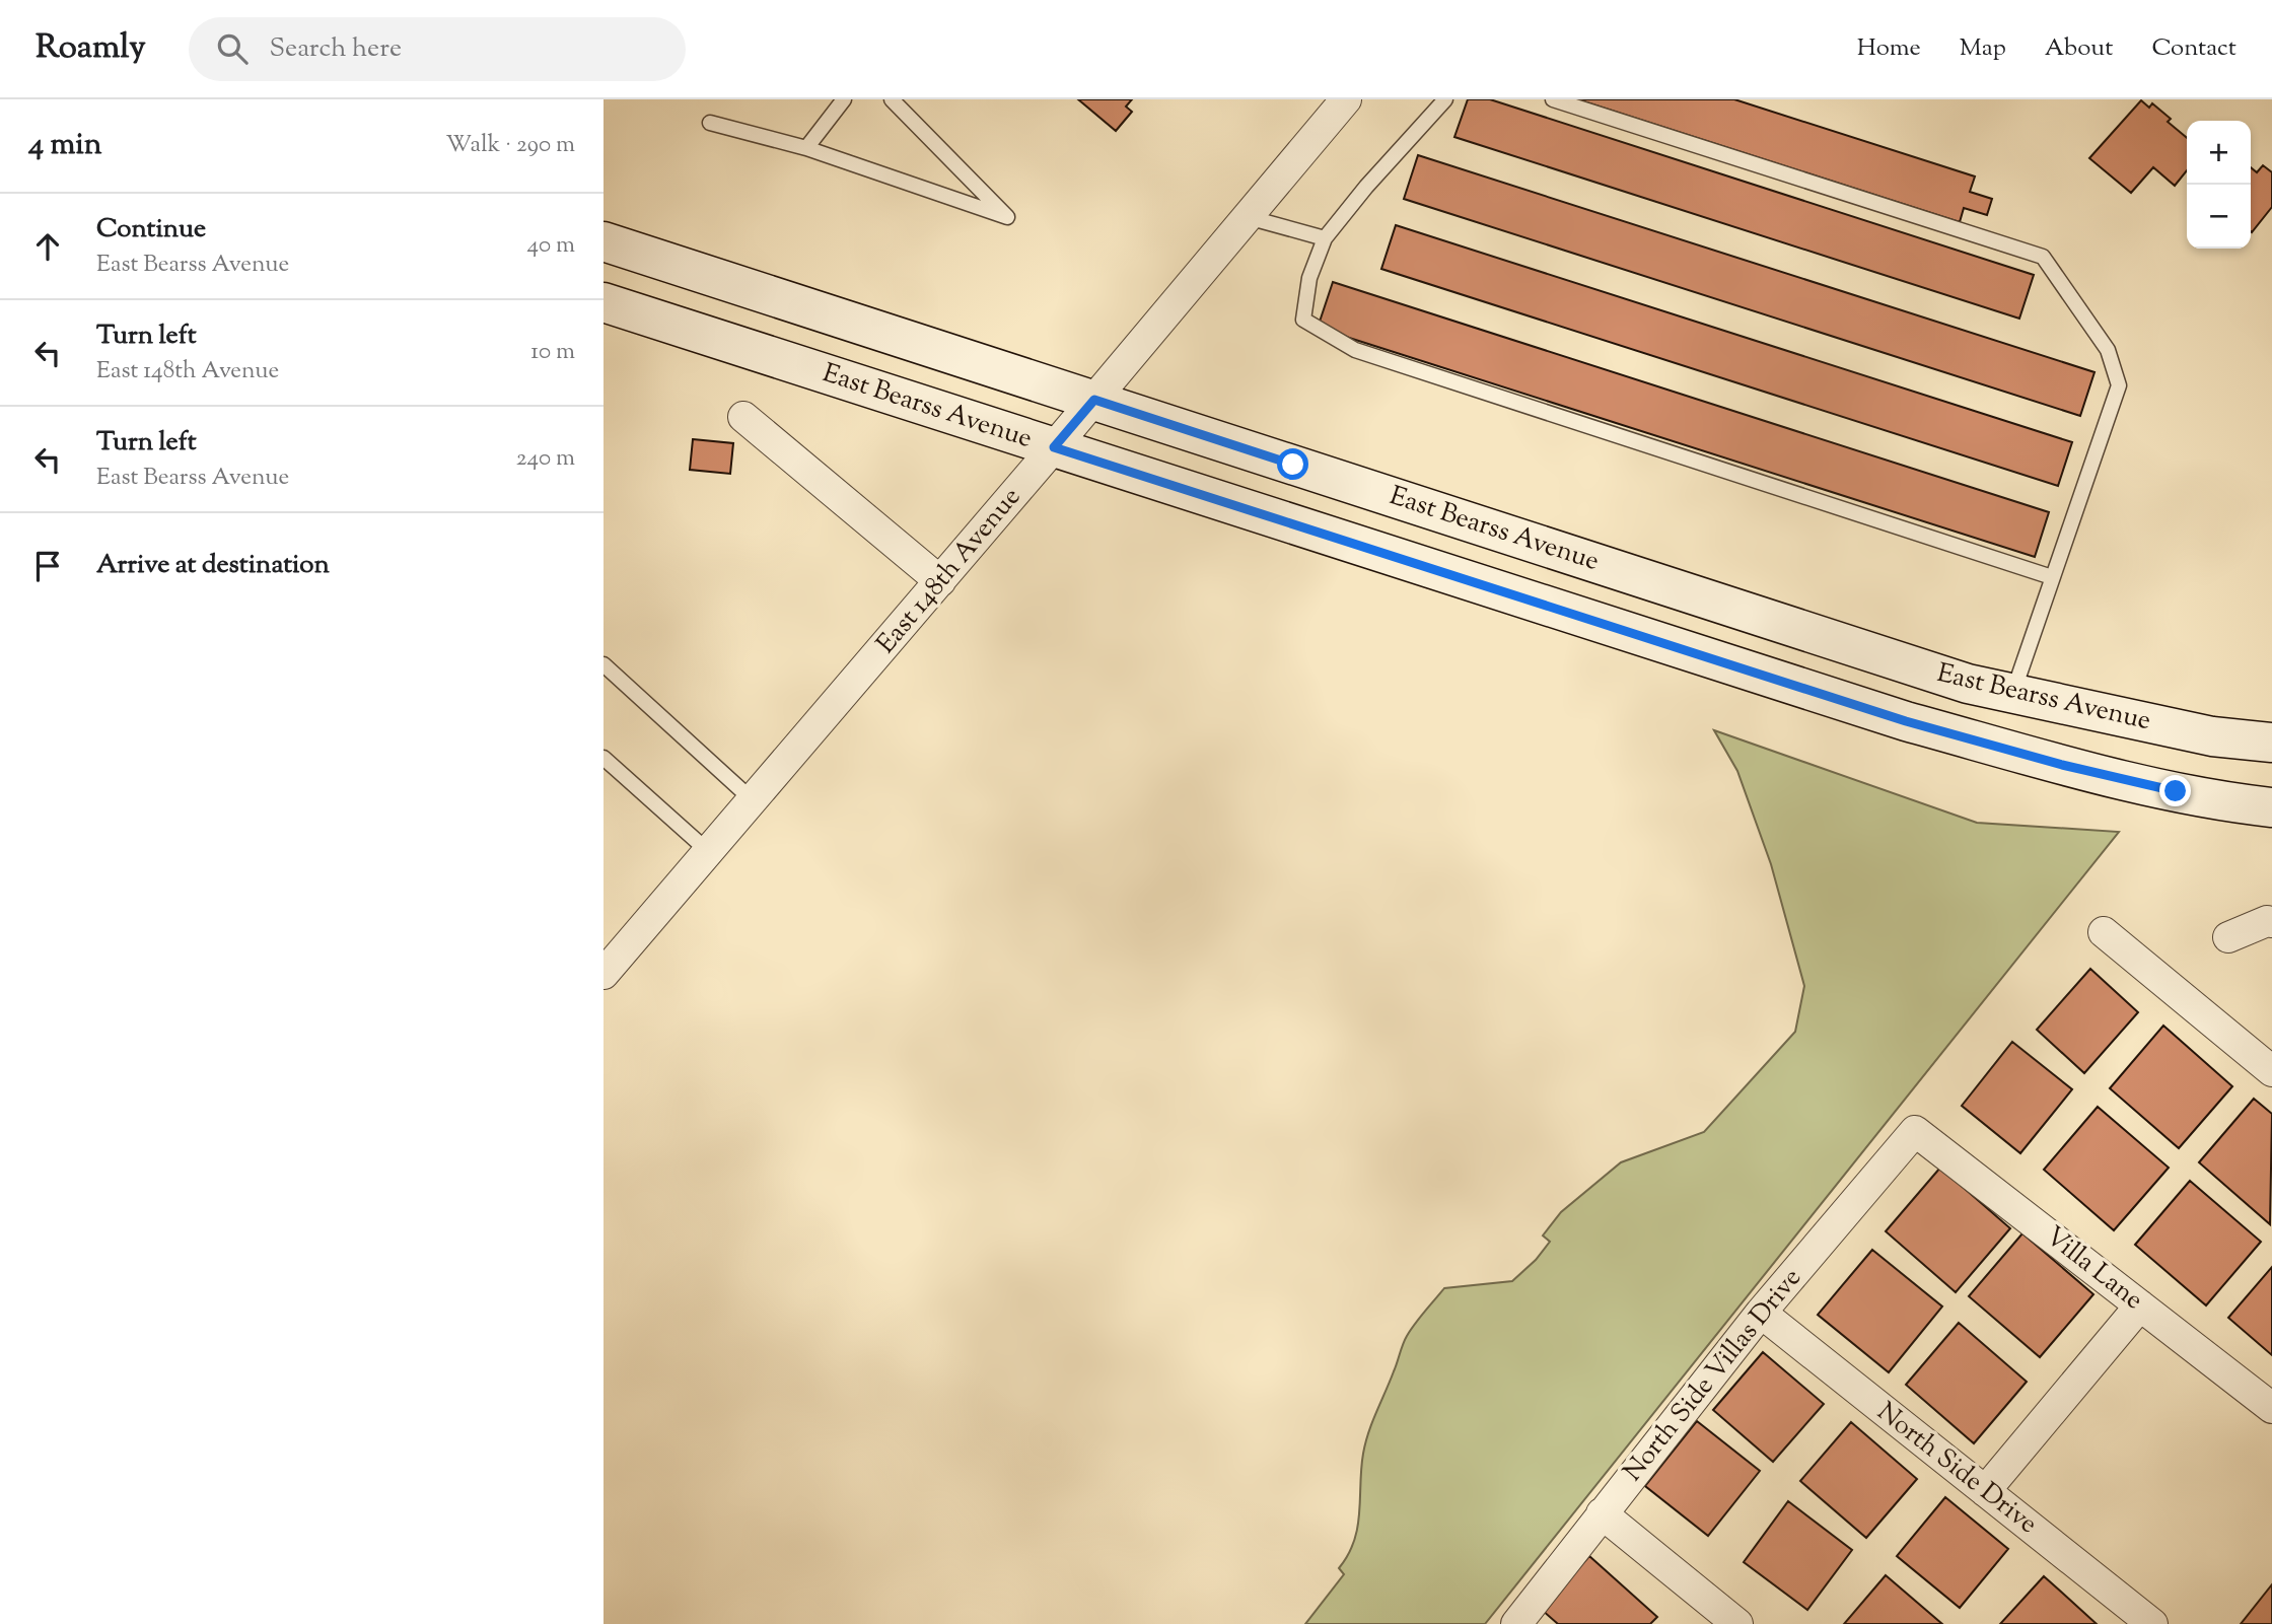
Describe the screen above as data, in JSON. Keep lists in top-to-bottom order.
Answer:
{
  "streets": {
    "main road": ["East Bearss Avenue"],
    "street": [
      "East 148th Avenue",
      "Villa Lane",
      "North Side Villas Drive",
      "North Side Drive"
    ]
  },
  "crossings": [
    ["East Bearss Avenue", "East 148th Avenue"],
    ["Villa Lane", "North Side Villas Drive"],
    ["North Side Villas Drive", "North Side Drive"]
  ],
  "page": {
    "header": "Roamly",
    "search": "Search here",
    "nav": [
      "Home",
      "Map",
      "About",
      "Contact"
    ],
    "heading": ["4 min", "Walk · 290 m"],
    "map_buttons": ["+", "−"],
    "list": [
      ["Continue", "East Bearss Avenue", "40 m"],
      ["Turn left", "East 148th Avenue", "10 m"],
      ["Turn left", "East Bearss Avenue", "240 m"],
      "Arrive at destination"
    ]
  }
}
